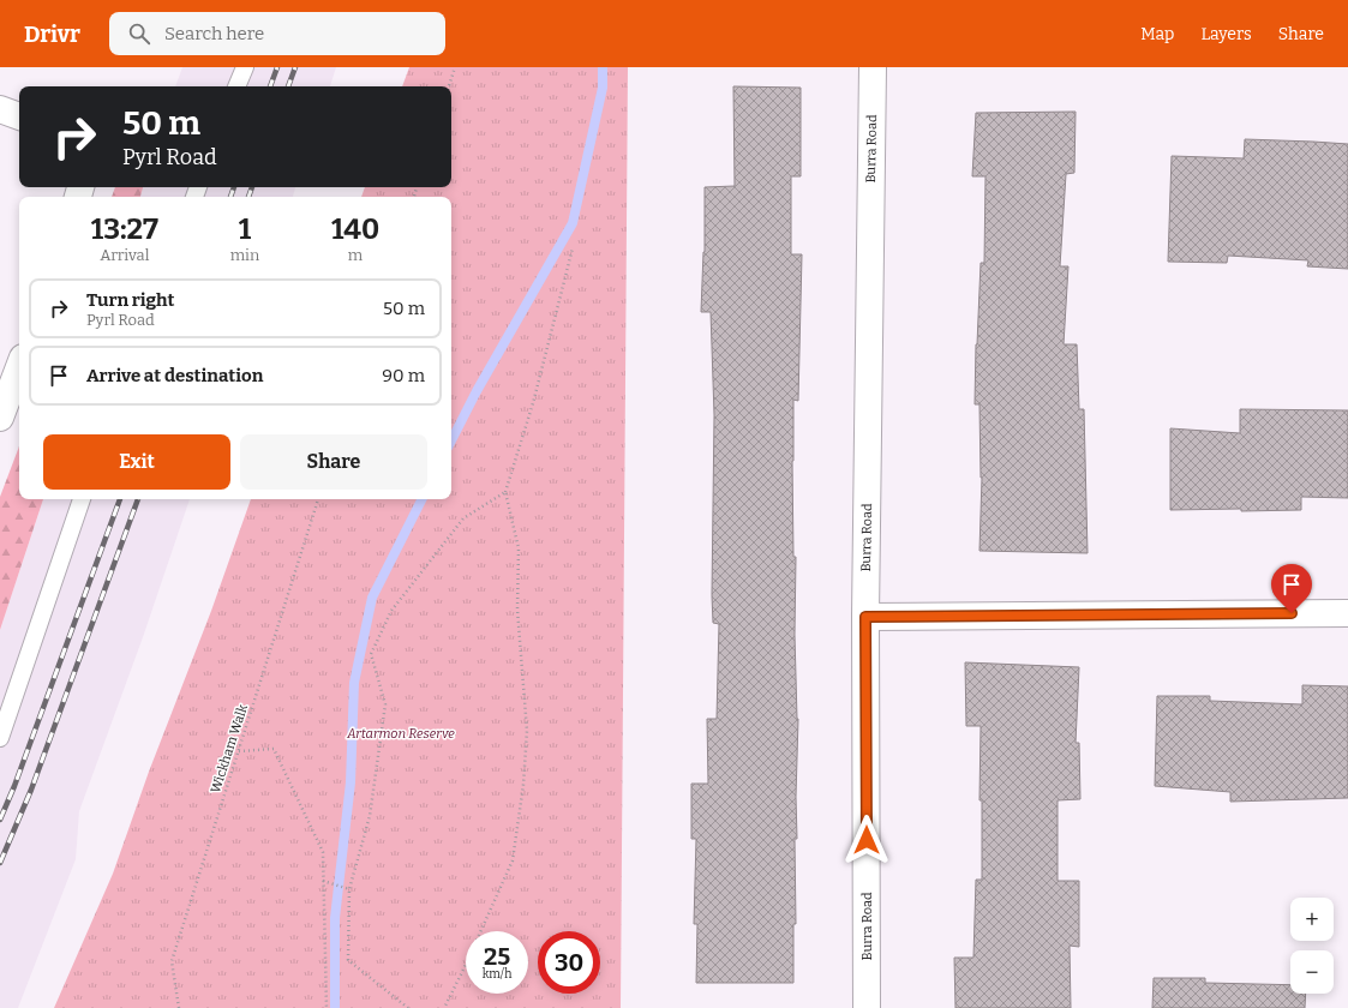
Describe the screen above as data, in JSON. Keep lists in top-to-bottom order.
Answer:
{
  "streets": {
    "street": ["Burra Road"],
    "path": ["Wickham Walk"]
  },
  "parks": ["Artarmon Reserve"],
  "page": {
    "header": "Drivr",
    "search": "Search here",
    "nav": ["Map", "Layers", "Share"],
    "turn": ["50 m", "Pyrl Road"],
    "eta": [
      "13:27",
      "Arrival",
      "1",
      "min",
      "140",
      "m"
    ],
    "list": [
      {
        "name": "Turn right",
        "note": "Pyrl Road",
        "value": "50 m"
      },
      {
        "name": "Arrive at destination",
        "value": "90 m"
      }
    ],
    "buttons": ["Exit", "Share"],
    "map_buttons": ["+", "−"],
    "speed": "25 km/h",
    "limit": "30"
  }
}
